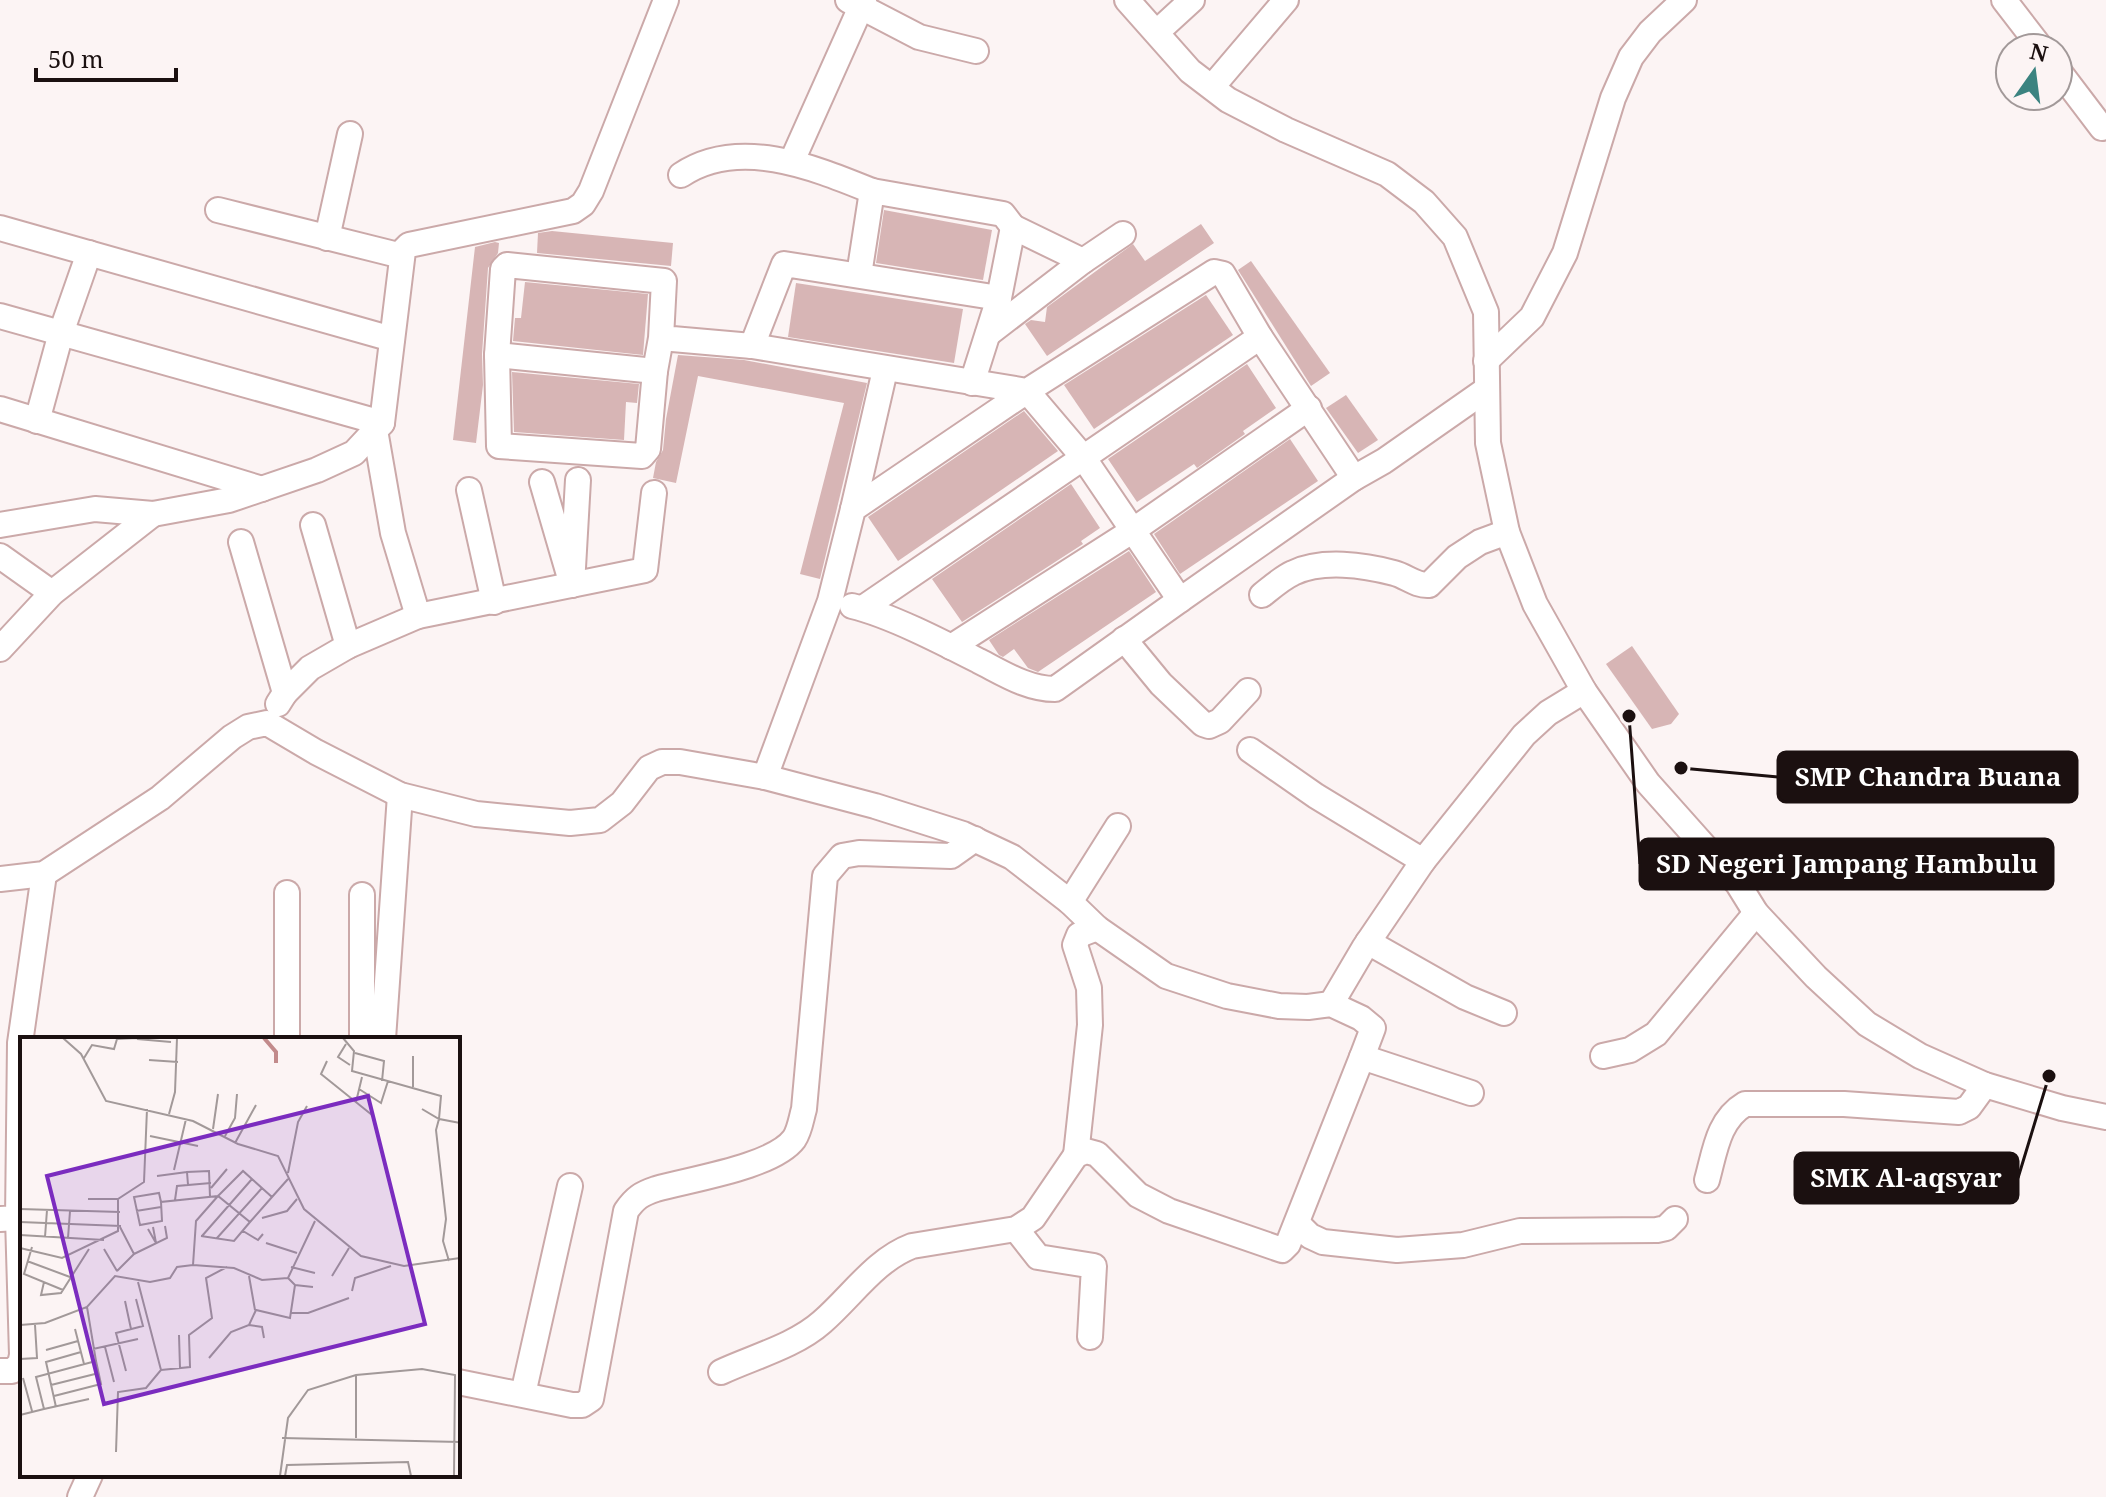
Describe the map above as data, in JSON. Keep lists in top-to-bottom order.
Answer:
{
  "places": ["SD Negeri Jampang Hambulu", "SMP Chandra Buana", "SMK Al-aqsyar"],
  "scale_bar": "50 m",
  "north": "top"
}
